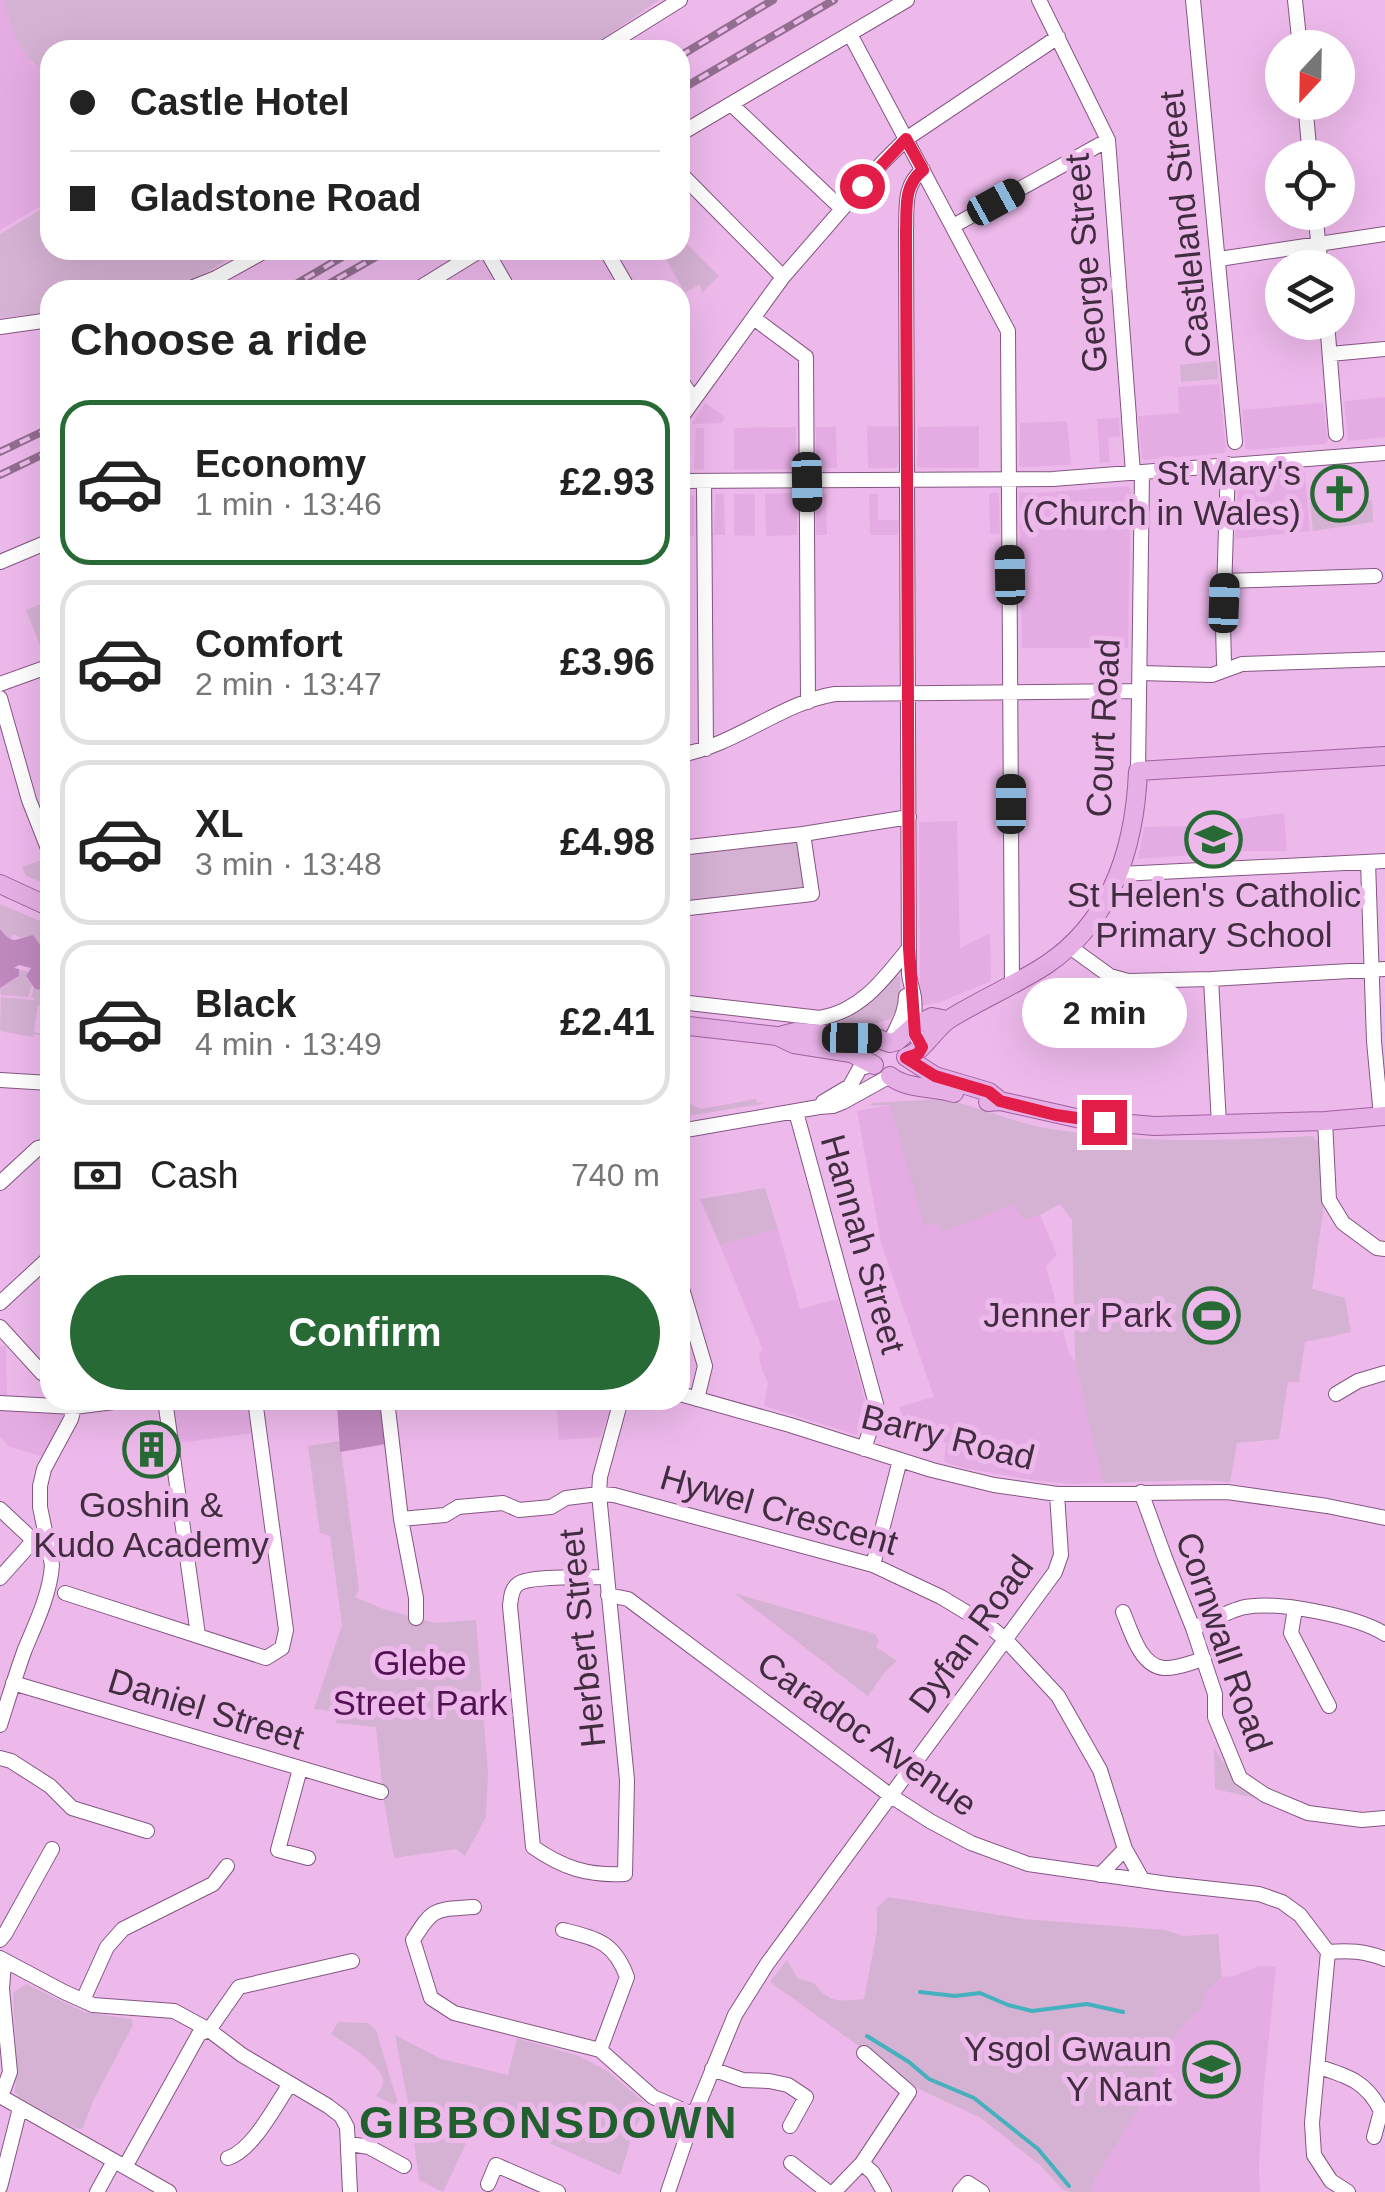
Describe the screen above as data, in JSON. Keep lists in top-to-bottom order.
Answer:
{
  "streets": {
    "main road": ["Court Road"],
    "street": [
      "Castleland Street",
      "George Street",
      "Hannah Street",
      "Barry Road",
      "Hywel Crescent",
      "Dyfan Road",
      "Herbert Street",
      "Cornwall Road",
      "Daniel Street",
      "Caradoc Avenue"
    ]
  },
  "crossings": [
    ["George Street", "Court Road"],
    ["Court Road", "Hannah Street"],
    ["Hannah Street", "Barry Road"],
    ["Barry Road", "Dyfan Road"],
    ["Barry Road", "Cornwall Road"],
    ["Hywel Crescent", "Dyfan Road"],
    ["Hywel Crescent", "Herbert Street"],
    ["Hywel Crescent", "Caradoc Avenue"],
    ["Dyfan Road", "Caradoc Avenue"],
    ["Herbert Street", "Caradoc Avenue"]
  ],
  "districts": ["GIBBONSDOWN"],
  "parks": ["Glebe Street Park"],
  "places": {
    "church": ["St Mary's (Church in Wales)"],
    "school or university": ["St Helen's Catholic Primary School", "Ysgol Gwaun Y Nant"],
    "sports": ["Jenner Park"],
    "building": ["Goshin & Kudo Academy"]
  },
  "north": "bottom",
  "page": {
    "banner": ["Castle Hotel", "Gladstone Road"],
    "heading": "Choose a ride",
    "list": [
      {
        "name": "Economy",
        "note": "1 min · 13:46",
        "value": "£2.93"
      },
      {
        "name": "Comfort",
        "note": "2 min · 13:47",
        "value": "£3.96"
      },
      {
        "name": "XL",
        "note": "3 min · 13:48",
        "value": "£4.98"
      },
      {
        "name": "Black",
        "note": "4 min · 13:49",
        "value": "£2.41"
      }
    ],
    "bubble": "2 min",
    "pay": ["Cash", "740 m"],
    "buttons": "Confirm"
  }
}
